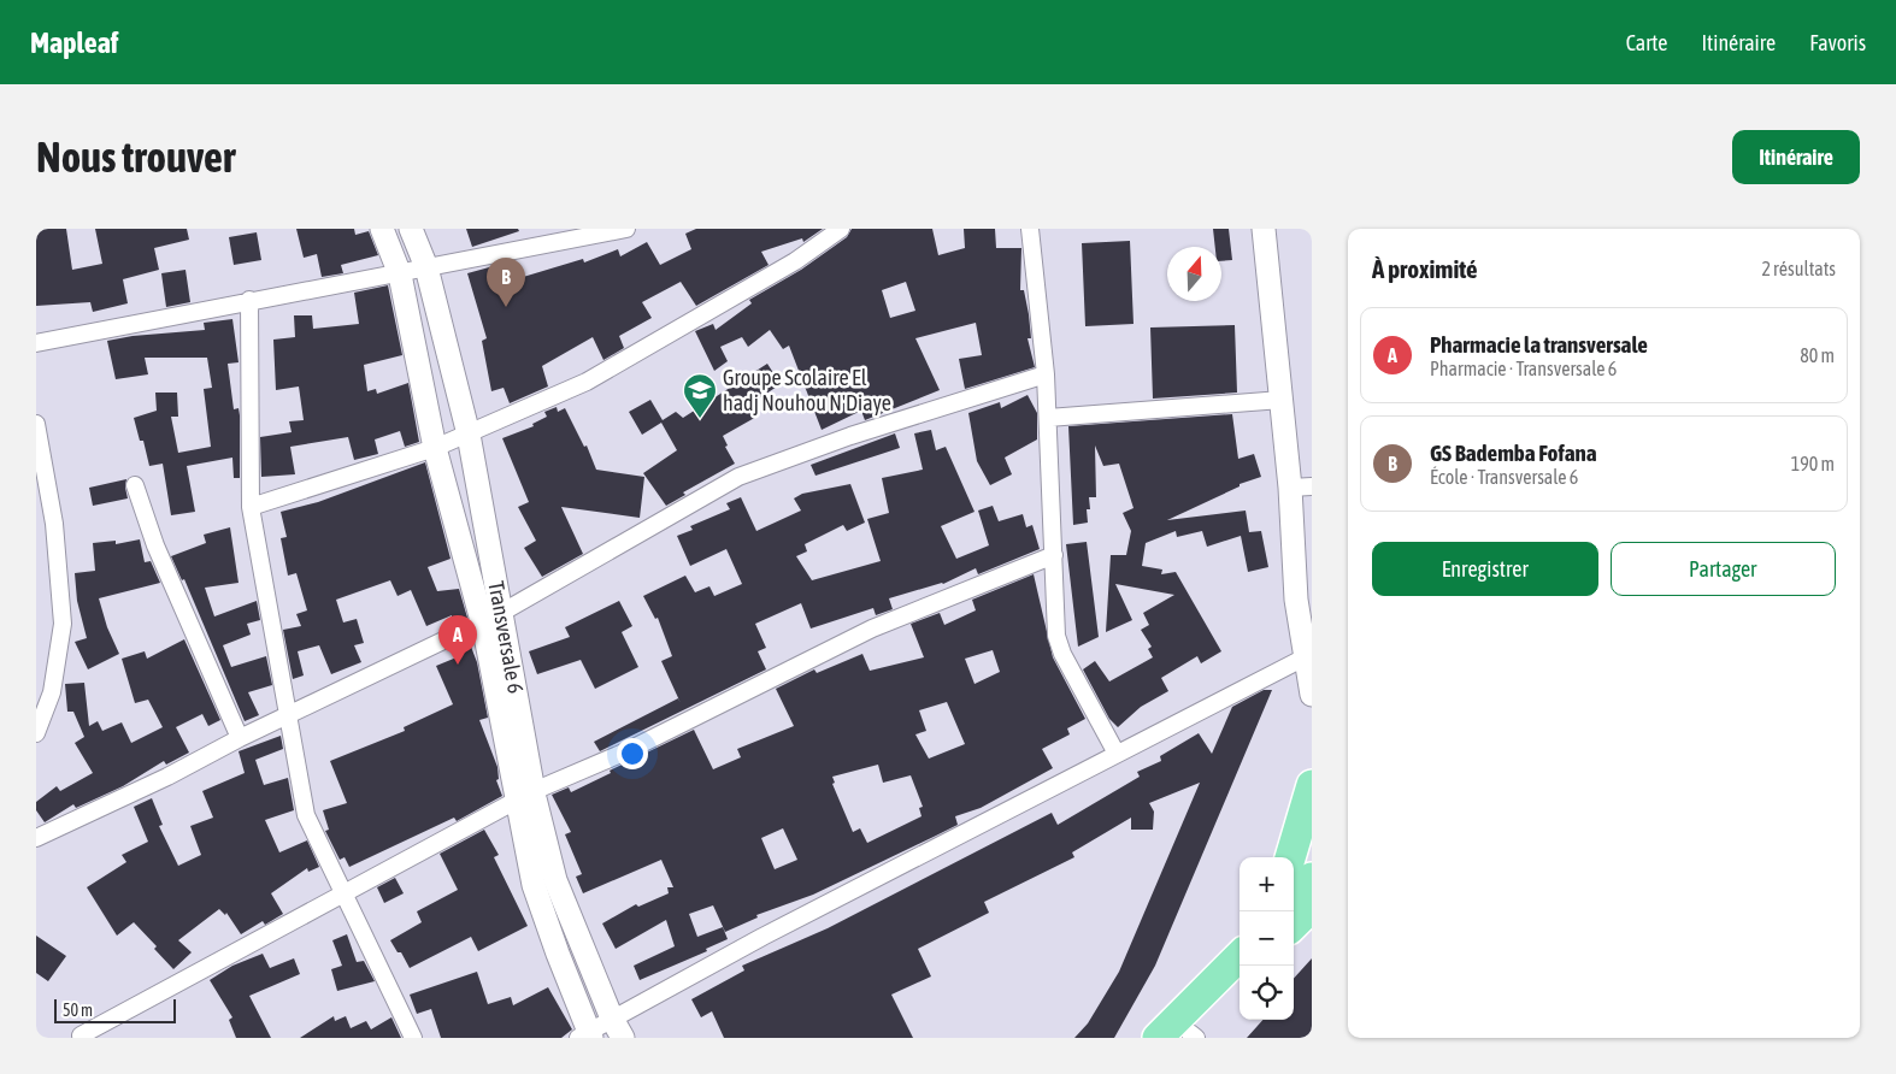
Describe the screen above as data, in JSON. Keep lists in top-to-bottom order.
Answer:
{
  "streets": {
    "main road": ["Transversale 6"]
  },
  "places": {
    "school or university": ["Groupe Scolaire El hadj Nouhou N'Diaye"]
  },
  "scale_bar": "50 m",
  "north": "top",
  "page": {
    "header": "Mapleaf",
    "nav": ["Carte", "Itinéraire", "Favoris"],
    "buttons": [
      "Itinéraire",
      ["Enregistrer", "Partager"]
    ],
    "title": "Nous trouver",
    "heading": ["À proximité", "2 résultats"],
    "pins": ["B", "A"],
    "list": [
      {
        "mark": "A",
        "name": "Pharmacie la transversale",
        "note": "Pharmacie · Transversale 6",
        "value": "80 m"
      },
      {
        "mark": "B",
        "name": "GS Bademba Fofana",
        "note": "École · Transversale 6",
        "value": "190 m"
      }
    ],
    "map_buttons": ["+", "−"],
    "scale": "50 m"
  }
}
